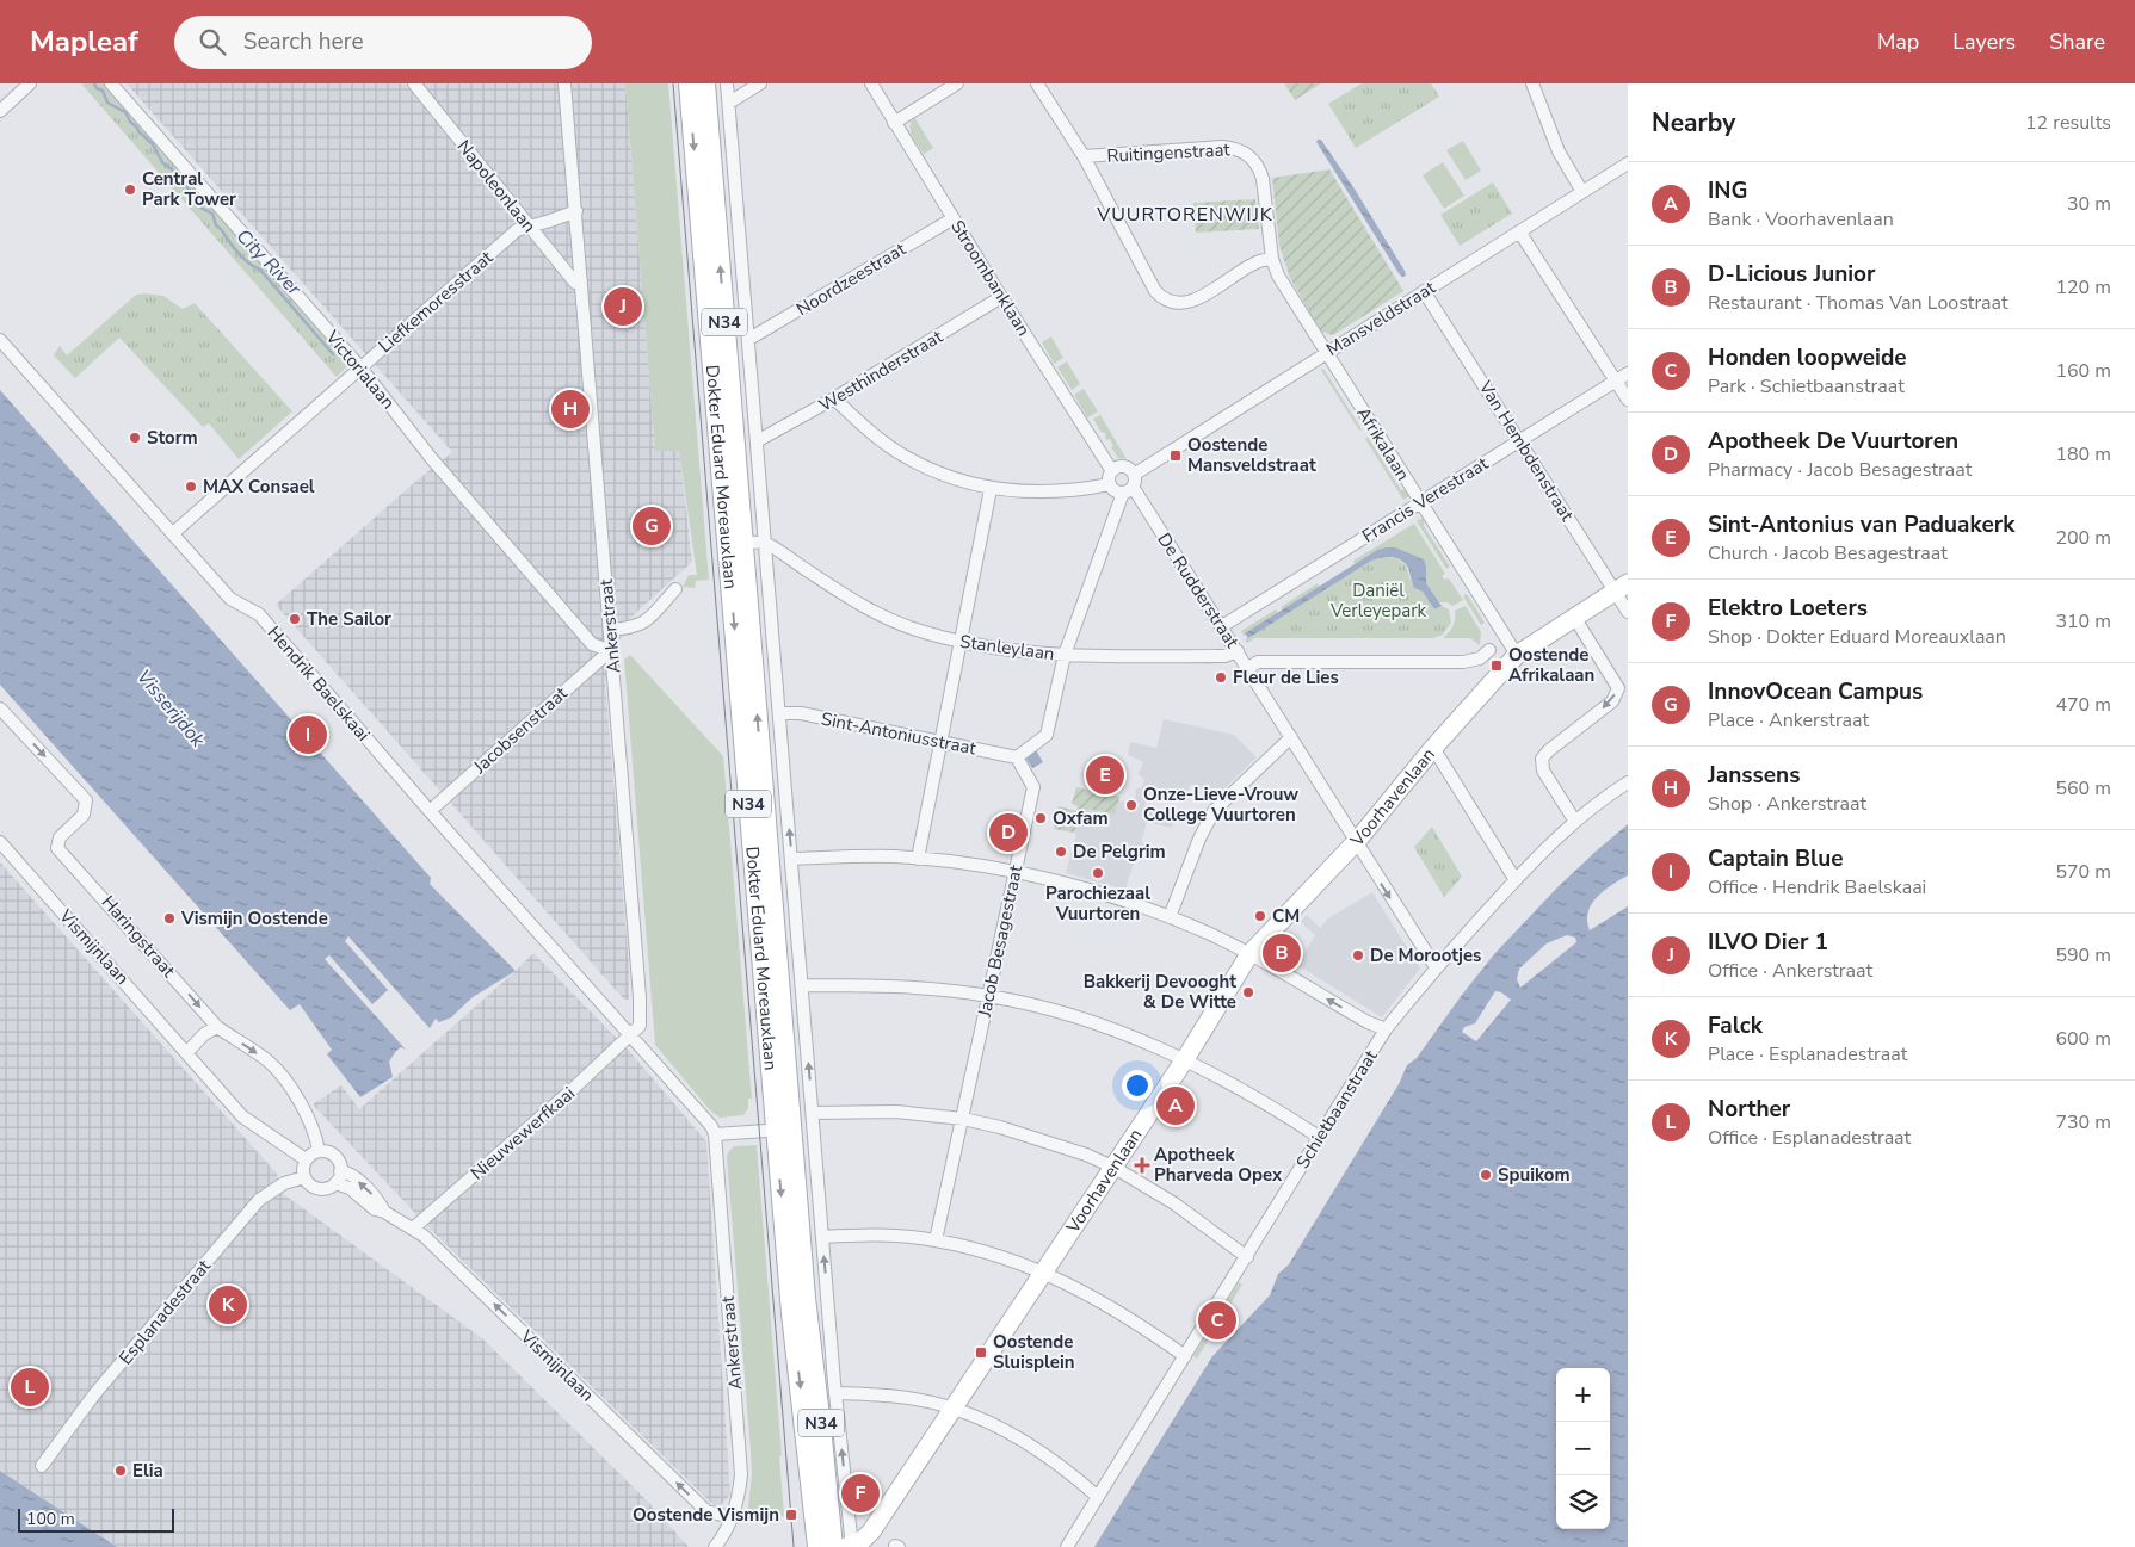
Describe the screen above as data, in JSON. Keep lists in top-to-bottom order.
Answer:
{
  "streets": {
    "main road": ["N34", "Dokter Eduard Moreauxlaan"],
    "street": [
      "Ruitingenstraat",
      "Napoleonlaan",
      "Stroombanklaan",
      "Noordzeestraat",
      "Liefkemoresstraat",
      "Mansveldstraat",
      "Victorialaan",
      "Westhinderstraat",
      "Afrikalaan",
      "Van Hembdenstraat",
      "Francis Verestraat",
      "De Rudderstraat",
      "Ankerstraat",
      "Stanleylaan",
      "Hendrik Baelskaai",
      "Jacobsenstraat",
      "Sint-Antoniusstraat",
      "Voorhavenlaan",
      "Haringstraat",
      "Jacob Besagestraat",
      "Vismijnlaan",
      "Schietbaanstraat",
      "Nieuwewerfkaai",
      "Esplanadestraat"
    ]
  },
  "crossings": [
    ["Ruitingenstraat", "Mansveldstraat"],
    ["Ruitingenstraat", "Afrikalaan"],
    ["Napoleonlaan", "Liefkemoresstraat"],
    ["Napoleonlaan", "Ankerstraat"],
    ["Stroombanklaan", "Noordzeestraat"],
    ["Stroombanklaan", "Westhinderstraat"],
    ["Noordzeestraat", "Dokter Eduard Moreauxlaan"],
    ["Liefkemoresstraat", "Victorialaan"],
    ["Liefkemoresstraat", "Ankerstraat"],
    ["Liefkemoresstraat", "Hendrik Baelskaai"],
    ["Mansveldstraat", "Afrikalaan"],
    ["Mansveldstraat", "Van Hembdenstraat"],
    ["Mansveldstraat", "De Rudderstraat"],
    ["Victorialaan", "Ankerstraat"],
    ["Victorialaan", "Jacobsenstraat"],
    ["Westhinderstraat", "Dokter Eduard Moreauxlaan"],
    ["Afrikalaan", "Francis Verestraat"],
    ["Afrikalaan", "Voorhavenlaan"],
    ["Van Hembdenstraat", "Francis Verestraat"],
    ["Van Hembdenstraat", "Voorhavenlaan"],
    ["Dokter Eduard Moreauxlaan", "Stanleylaan"],
    ["Dokter Eduard Moreauxlaan", "Sint-Antoniusstraat"],
    ["Dokter Eduard Moreauxlaan", "Voorhavenlaan"],
    ["Francis Verestraat", "De Rudderstraat"],
    ["De Rudderstraat", "Stanleylaan"],
    ["De Rudderstraat", "Voorhavenlaan"],
    ["De Rudderstraat", "Schietbaanstraat"],
    ["Ankerstraat", "Hendrik Baelskaai"],
    ["Ankerstraat", "Jacobsenstraat"],
    ["Ankerstraat", "Vismijnlaan"],
    ["Ankerstraat", "Nieuwewerfkaai"],
    ["Hendrik Baelskaai", "Jacobsenstraat"],
    ["Hendrik Baelskaai", "Nieuwewerfkaai"],
    ["Sint-Antoniusstraat", "Jacob Besagestraat"],
    ["Vismijnlaan", "Nieuwewerfkaai"],
    ["Vismijnlaan", "Esplanadestraat"]
  ],
  "one_way": ["Haringstraat", "Vismijnlaan"],
  "districts": ["VUURTORENWIJK"],
  "water": ["City River", "Visserijdok"],
  "parks": ["Daniël Verleyepark"],
  "places": {
    "other": [
      "Central Park Tower",
      "Storm",
      "MAX Consael",
      "The Sailor",
      "Fleur de Lies",
      "Onze-Lieve-Vrouw College Vuurtoren",
      "Oxfam",
      "De Pelgrim",
      "Parochiezaal Vuurtoren",
      "CM",
      "Vismijn Oostende",
      "De Morootjes",
      "Bakkerij Devooght & De Witte",
      "Spuikom",
      "Elia"
    ],
    "transit": [
      "Oostende Mansveldstraat",
      "Oostende Afrikalaan",
      "Oostende Sluisplein",
      "Oostende Vismijn"
    ],
    "health": ["Apotheek Pharveda Opex"]
  },
  "scale_bar": "100 m",
  "page": {
    "header": "Mapleaf",
    "search": "Search here",
    "nav": ["Map", "Layers", "Share"],
    "heading": ["Nearby", "12 results"],
    "list": [
      {
        "mark": "A",
        "name": "ING",
        "note": "Bank · Voorhavenlaan",
        "value": "30 m"
      },
      {
        "mark": "B",
        "name": "D-Licious Junior",
        "note": "Restaurant · Thomas Van Loostraat",
        "value": "120 m"
      },
      {
        "mark": "C",
        "name": "Honden loopweide",
        "note": "Park · Schietbaanstraat",
        "value": "160 m"
      },
      {
        "mark": "D",
        "name": "Apotheek De Vuurtoren",
        "note": "Pharmacy · Jacob Besagestraat",
        "value": "180 m"
      },
      {
        "mark": "E",
        "name": "Sint-Antonius van Paduakerk",
        "note": "Church · Jacob Besagestraat",
        "value": "200 m"
      },
      {
        "mark": "F",
        "name": "Elektro Loeters",
        "note": "Shop · Dokter Eduard Moreauxlaan",
        "value": "310 m"
      },
      {
        "mark": "G",
        "name": "InnovOcean Campus",
        "note": "Place · Ankerstraat",
        "value": "470 m"
      },
      {
        "mark": "H",
        "name": "Janssens",
        "note": "Shop · Ankerstraat",
        "value": "560 m"
      },
      {
        "mark": "I",
        "name": "Captain Blue",
        "note": "Office · Hendrik Baelskaai",
        "value": "570 m"
      },
      {
        "mark": "J",
        "name": "ILVO Dier 1",
        "note": "Office · Ankerstraat",
        "value": "590 m"
      },
      {
        "mark": "K",
        "name": "Falck",
        "note": "Place · Esplanadestraat",
        "value": "600 m"
      },
      {
        "mark": "L",
        "name": "Norther",
        "note": "Office · Esplanadestraat",
        "value": "730 m"
      }
    ],
    "pins": [
      "J",
      "H",
      "G",
      "I",
      "E",
      "D",
      "B",
      "A",
      "K",
      "C",
      "L",
      "F"
    ],
    "map_buttons": ["+", "−"],
    "scale": "100 m"
  }
}
